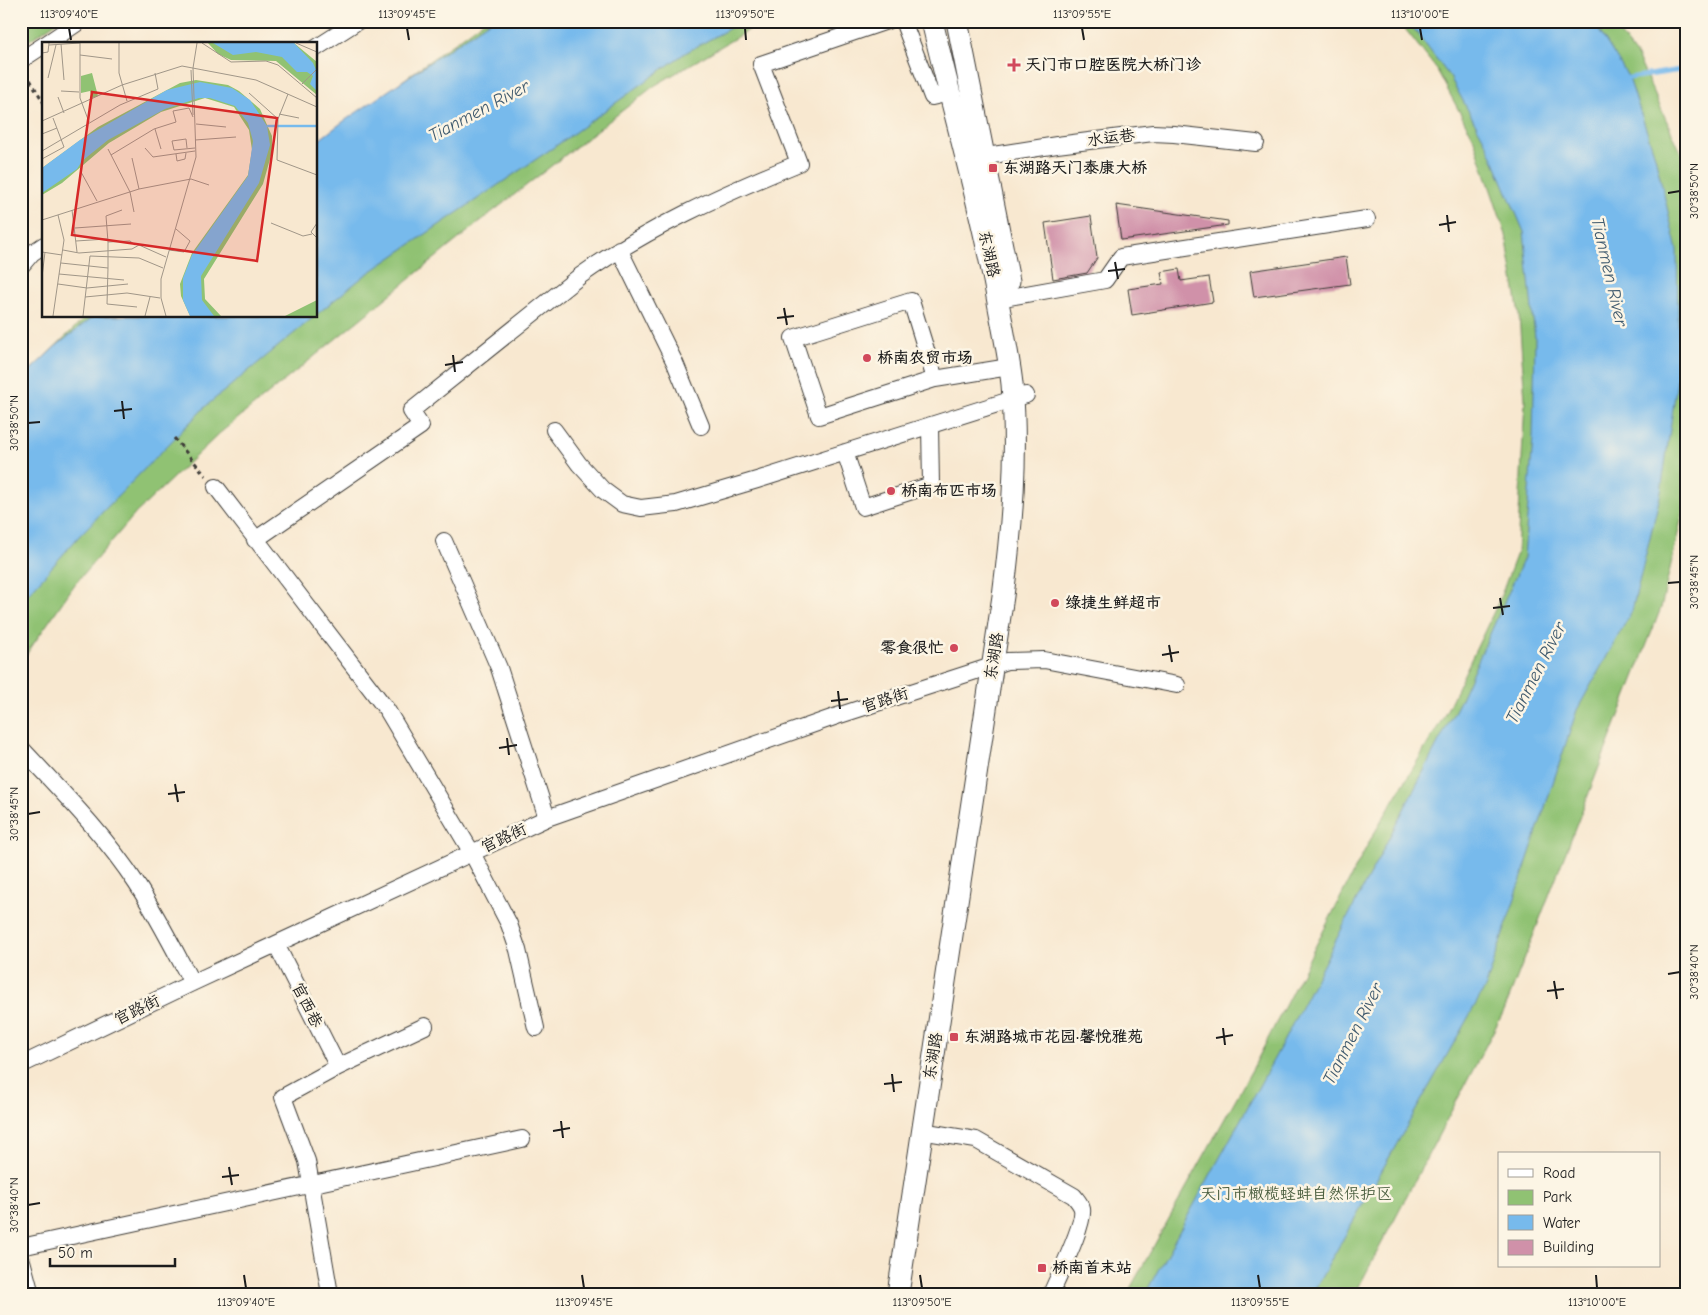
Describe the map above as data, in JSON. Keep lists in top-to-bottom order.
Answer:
{
  "streets": {
    "main road": ["东湖路"],
    "street": ["水运巷", "官路街", "官西巷"]
  },
  "crossings": [
    ["水运巷", "东湖路"],
    ["东湖路", "官路街"],
    ["官路街", "官西巷"]
  ],
  "water": ["Tianmen River"],
  "parks": ["天门市橄榄蛏蚌自然保护区"],
  "places": {
    "health": ["天门市口腔医院大桥门诊"],
    "transit": ["东湖路天门泰康大桥", "东湖路城市花园·馨悦雅苑", "桥南首末站"],
    "other": [
      "桥南农贸市场",
      "桥南布匹市场",
      "绿捷生鲜超市",
      "零食很忙"
    ]
  },
  "legend": [
    "Road",
    "Park",
    "Water",
    "Building"
  ],
  "scale_bar": "50 m",
  "coordinates": [
    "113°09'40\"E",
    "113°09'45\"E",
    "113°09'50\"E",
    "113°09'55\"E",
    "113°10'00\"E",
    "30°38'50\"N",
    "30°38'45\"N",
    "30°38'40\"N"
  ]
}
